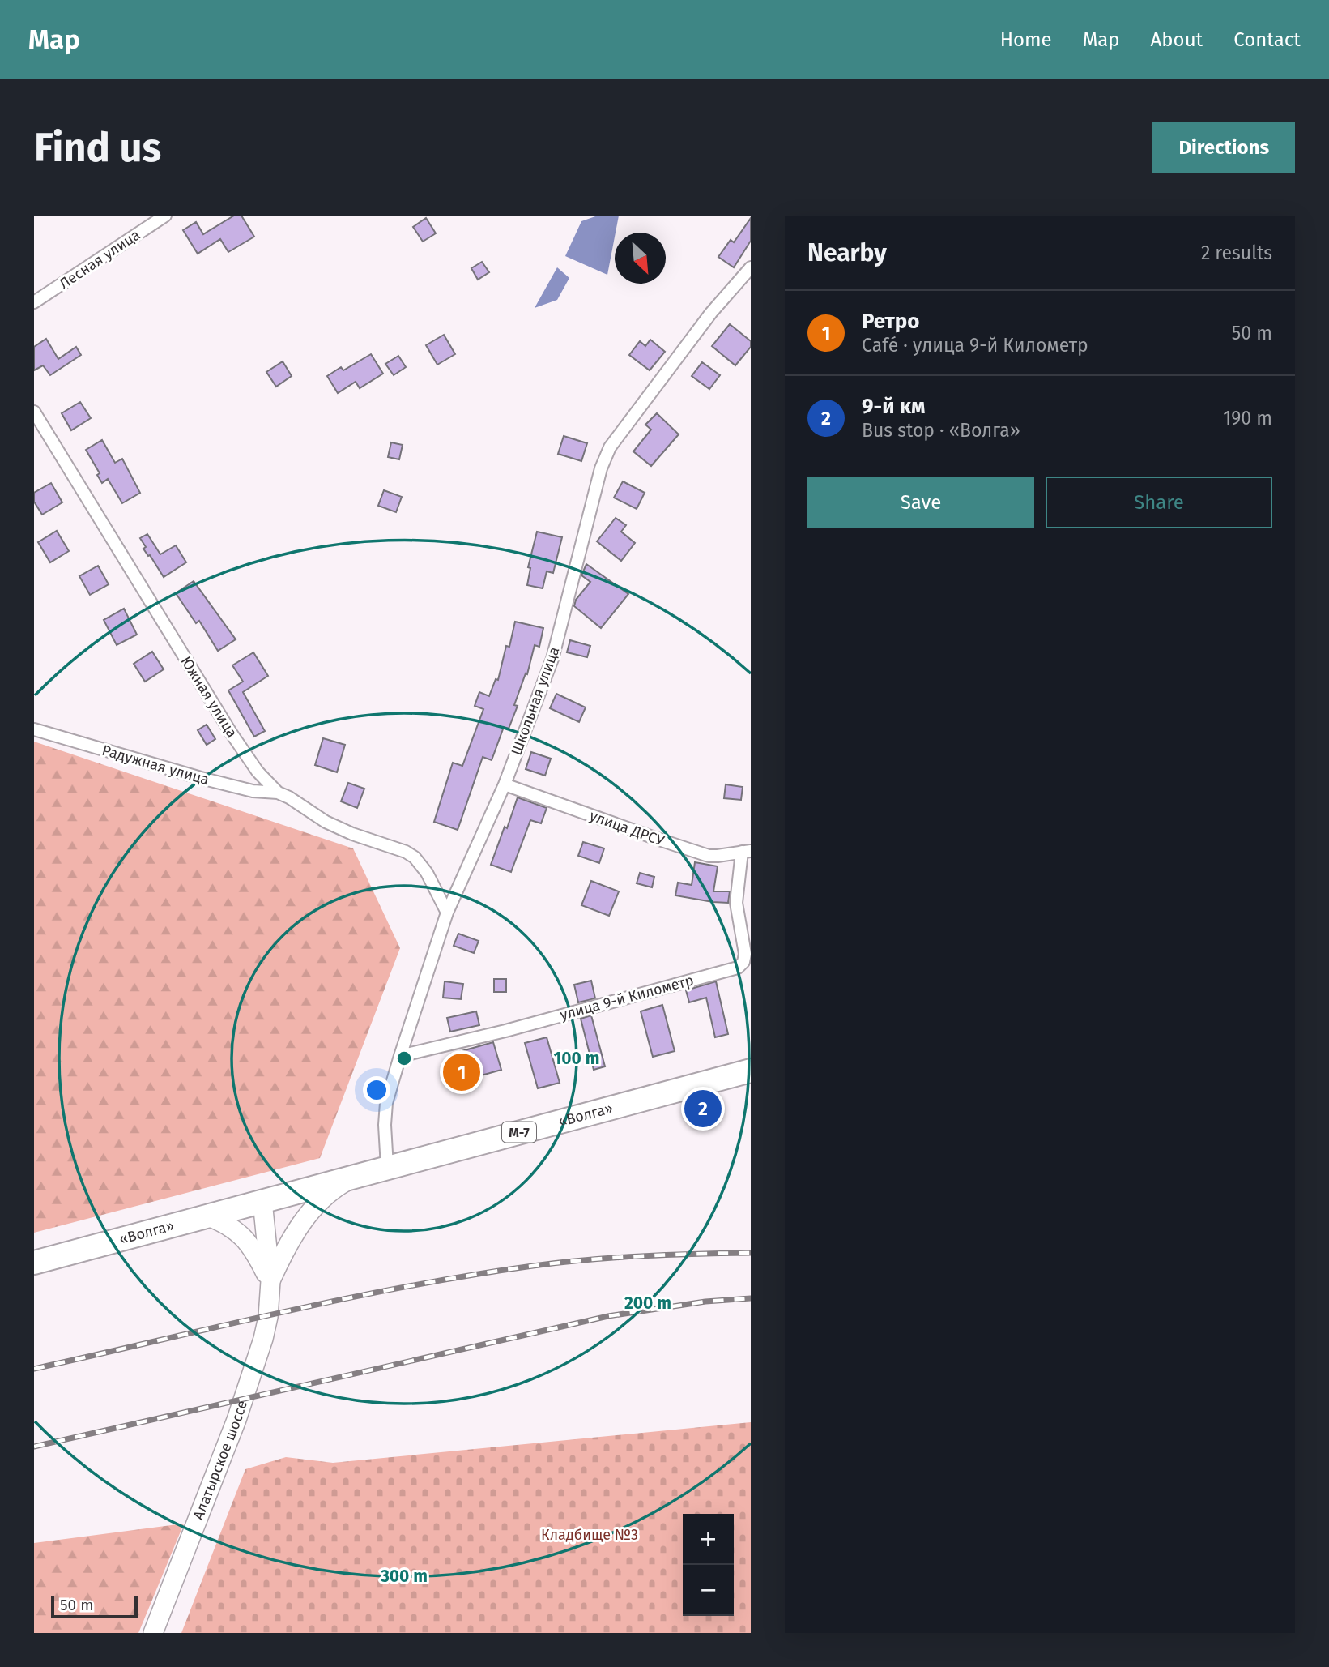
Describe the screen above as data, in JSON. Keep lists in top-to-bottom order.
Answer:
{
  "streets": {
    "highway": ["«Волга»", "М-7"],
    "main road": ["Алатырское шоссе"],
    "street": [
      "Лесная улица",
      "Южная улица",
      "Школьная улица",
      "Радужная улица",
      "улица ДРСУ",
      "улица 9-й Километр"
    ]
  },
  "crossings": [
    ["Южная улица", "Школьная улица"],
    ["Южная улица", "Радужная улица"],
    ["Школьная улица", "улица ДРСУ"],
    ["Школьная улица", "улица 9-й Километр"],
    ["Школьная улица", "«Волга»"],
    ["Школьная улица", "М-7"],
    ["улица ДРСУ", "улица 9-й Километр"],
    ["«Волга»", "М-7"]
  ],
  "parks": ["Кладбище №3"],
  "scale_bar": "50 m",
  "north": "bottom right",
  "page": {
    "header": "Map",
    "nav": [
      "Home",
      "Map",
      "About",
      "Contact"
    ],
    "buttons": [
      "Directions",
      ["Save", "Share"]
    ],
    "title": "Find us",
    "heading": ["Nearby", "2 results"],
    "list": [
      {
        "mark": "1",
        "name": "Ретро",
        "note": "Café · улица 9-й Километр",
        "value": "50 m"
      },
      {
        "mark": "2",
        "name": "9-й км",
        "note": "Bus stop · «Волга»",
        "value": "190 m"
      }
    ],
    "pins": ["1", "2"],
    "map_buttons": ["+", "−"],
    "scale": "50 m"
  },
  "rings": ["100 m", "200 m", "300 m"]
}
